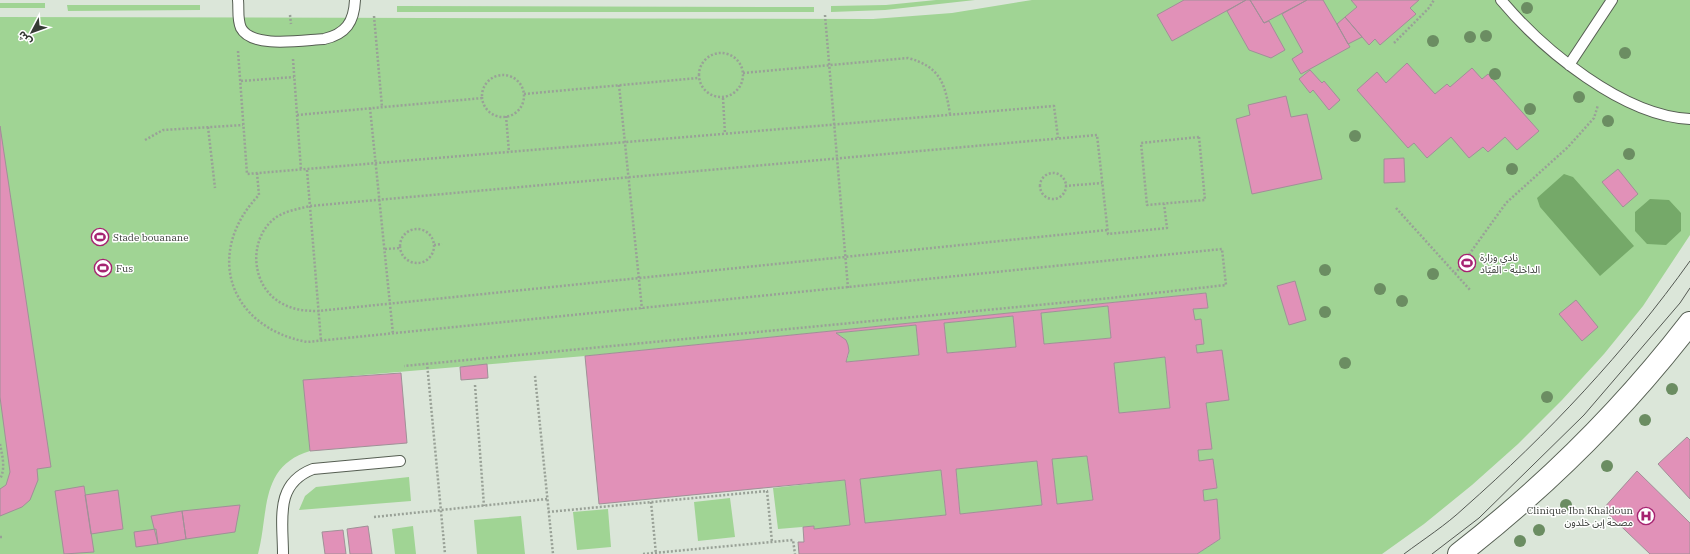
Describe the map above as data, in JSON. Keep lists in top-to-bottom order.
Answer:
{
  "places": {
    "sports": ["Stade bouanane", "نادي وزارة الداخلية - القيّاد", "Fus"],
    "hospital": ["Clinique Ibn Khaldoun مصحة إبن خلدون"]
  },
  "north": "bottom left"
}
